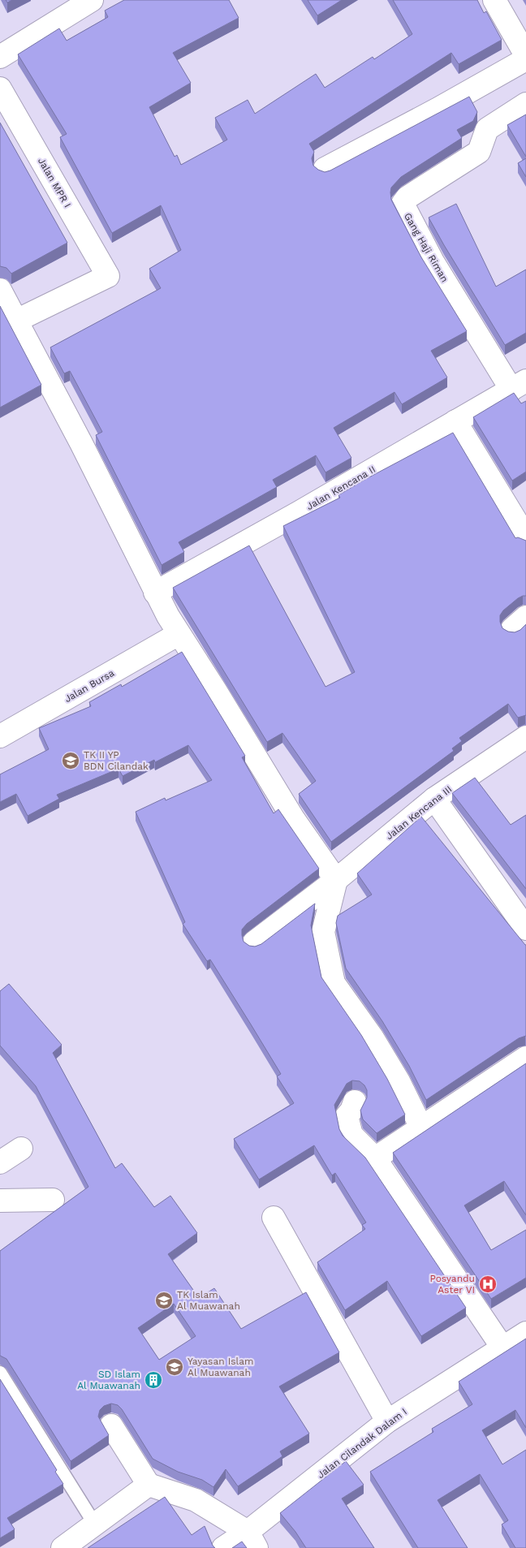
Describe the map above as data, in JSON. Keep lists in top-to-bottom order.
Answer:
{
  "streets": {
    "street": [
      "Jalan MPR I",
      "Gang Haji Riman",
      "Jalan Kencana II",
      "Jalan Bursa",
      "Jalan Kencana III",
      "Jalan Cilandak Dalam I"
    ]
  },
  "crossings": [
    ["Gang Haji Riman", "Jalan Kencana II"]
  ],
  "places": {
    "school or university": ["TK II YP BDN Cilandak", "TK Islam Al Muawanah", "Yayasan Islam Al Muawanah"],
    "hospital": ["Posyandu Aster VI"],
    "building": ["SD Islam Al Muawanah"]
  }
}
